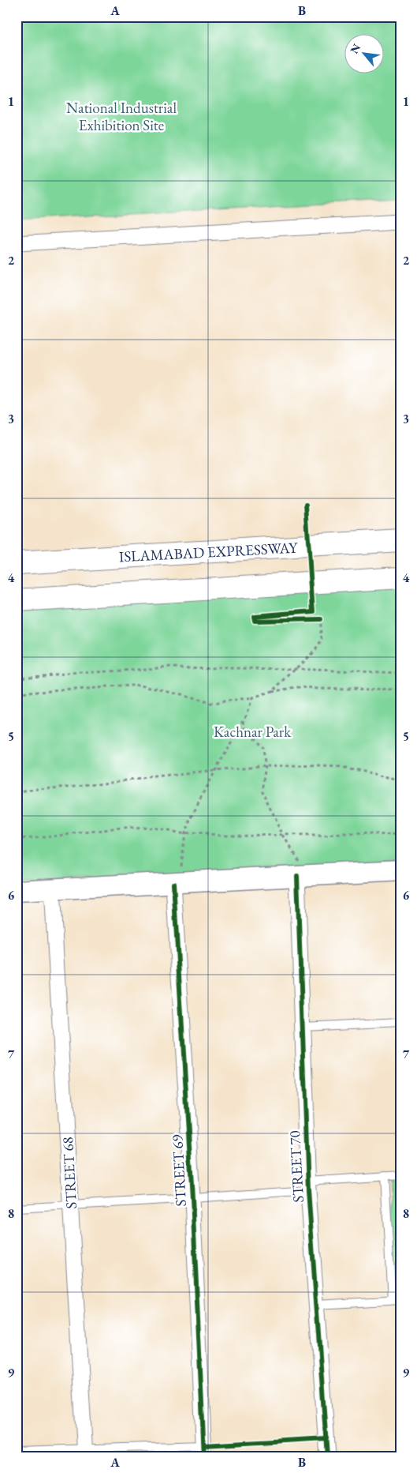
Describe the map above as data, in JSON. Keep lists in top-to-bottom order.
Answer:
{
  "streets": {
    "highway": ["ISLAMABAD EXPRESSWAY"],
    "street": ["STREET 70", "STREET 69", "STREET 68"]
  },
  "parks": ["National Industrial Exhibition Site", "Kachnar Park"],
  "north": "top left",
  "grid": {
    "columns": ["A", "B"],
    "rows": [
      "1",
      "2",
      "3",
      "4",
      "5",
      "6",
      "7",
      "8",
      "9"
    ]
  }
}
